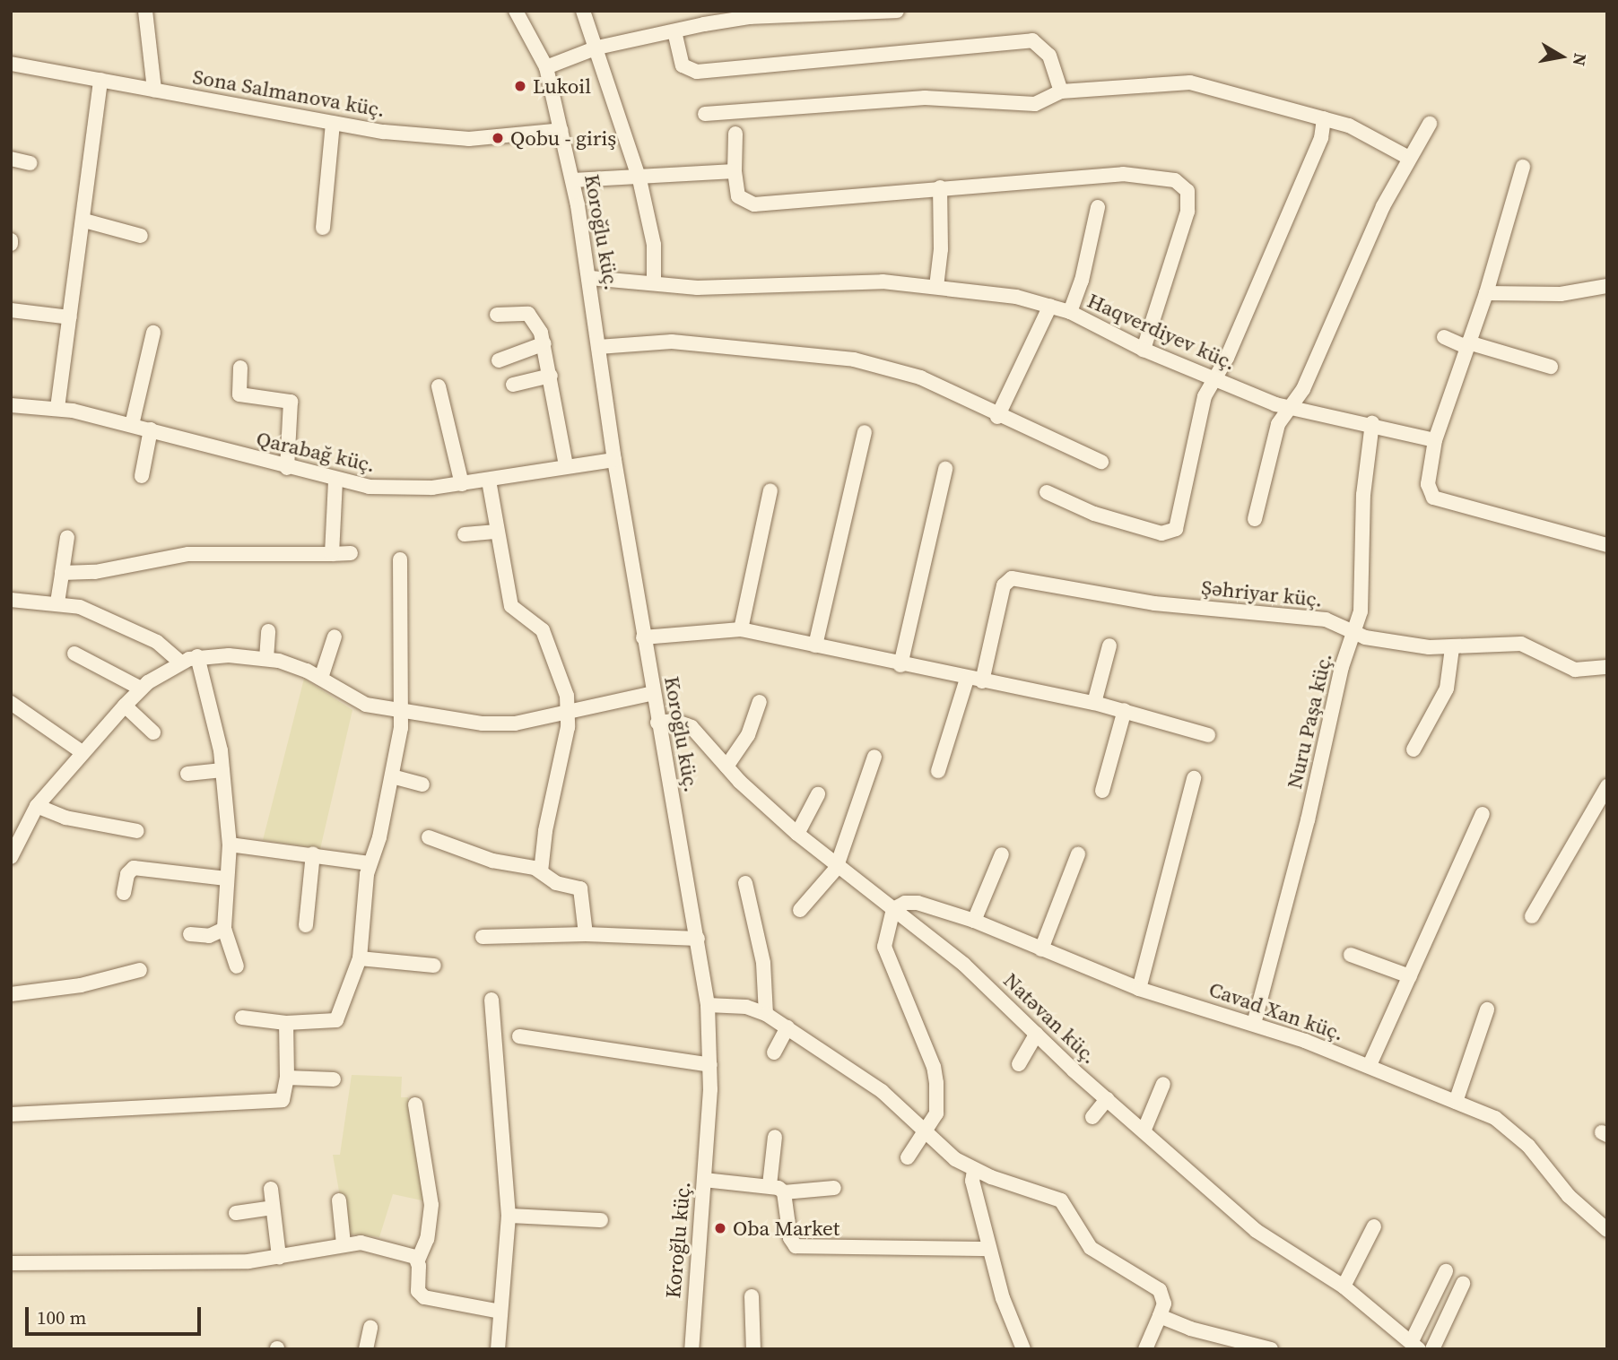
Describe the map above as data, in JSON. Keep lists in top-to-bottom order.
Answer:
{
  "streets": {
    "street": [
      "Sona Salmanova küç.",
      "Koroğlu küç.",
      "Haqverdiyev küç.",
      "Qarabağ küç.",
      "Şəhriyar küç.",
      "Nuru Paşa küç.",
      "Cavad Xan küç.",
      "Natəvan küç."
    ]
  },
  "crossings": [
    ["Sona Salmanova küç.", "Koroğlu küç."],
    ["Koroğlu küç.", "Haqverdiyev küç."],
    ["Koroğlu küç.", "Qarabağ küç."],
    ["Koroğlu küç.", "Natəvan küç."],
    ["Haqverdiyev küç.", "Nuru Paşa küç."],
    ["Şəhriyar küç.", "Nuru Paşa küç."],
    ["Nuru Paşa küç.", "Cavad Xan küç."],
    ["Cavad Xan küç.", "Natəvan küç."]
  ],
  "places": ["Lukoil", "Qobu - giriş", "Oba Market"],
  "scale_bar": "100 m",
  "north": "right"
}
